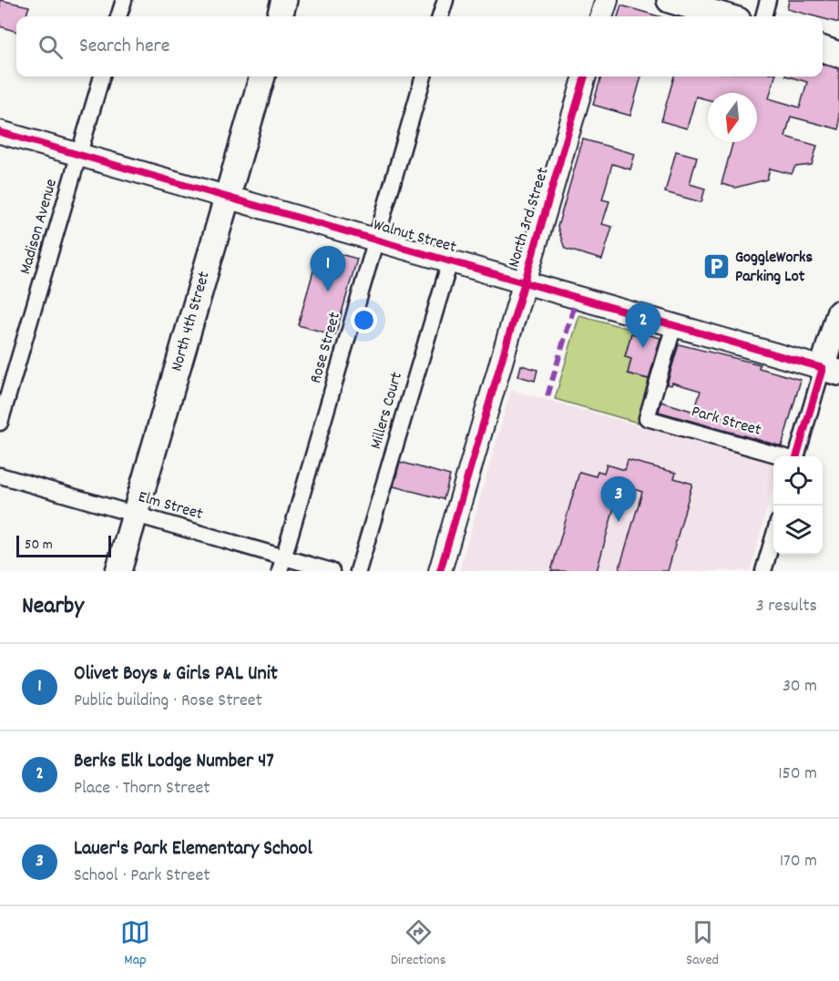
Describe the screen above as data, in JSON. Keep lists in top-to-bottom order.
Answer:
{
  "streets": {
    "main road": ["North 4th Street"],
    "street": [
      "North 3rd Street",
      "Madison Avenue",
      "Walnut Street",
      "Rose Street",
      "Millers Court",
      "Park Street",
      "Elm Street"
    ]
  },
  "crossings": [
    ["North 3rd Street", "Walnut Street"],
    ["Madison Avenue", "Walnut Street"],
    ["Walnut Street", "North 4th Street"],
    ["Walnut Street", "Rose Street"],
    ["Walnut Street", "Millers Court"],
    ["Walnut Street", "Park Street"],
    ["North 4th Street", "Elm Street"],
    ["Rose Street", "Elm Street"]
  ],
  "places": {
    "parking": ["GoggleWorks Parking Lot"]
  },
  "scale_bar": "50 m",
  "north": "bottom",
  "page": {
    "search": "Search here",
    "pins": ["1", "2", "3"],
    "scale": "50 m",
    "heading": ["Nearby", "3 results"],
    "list": [
      {
        "mark": "1",
        "name": "Olivet Boys & Girls PAL Unit",
        "note": "Public building · Rose Street",
        "value": "30 m"
      },
      {
        "mark": "2",
        "name": "Berks Elk Lodge Number 47",
        "note": "Place · Thorn Street",
        "value": "150 m"
      },
      {
        "mark": "3",
        "name": "Lauer's Park Elementary School",
        "note": "School · Park Street",
        "value": "170 m"
      }
    ],
    "nav": ["Map", "Directions", "Saved"]
  }
}
